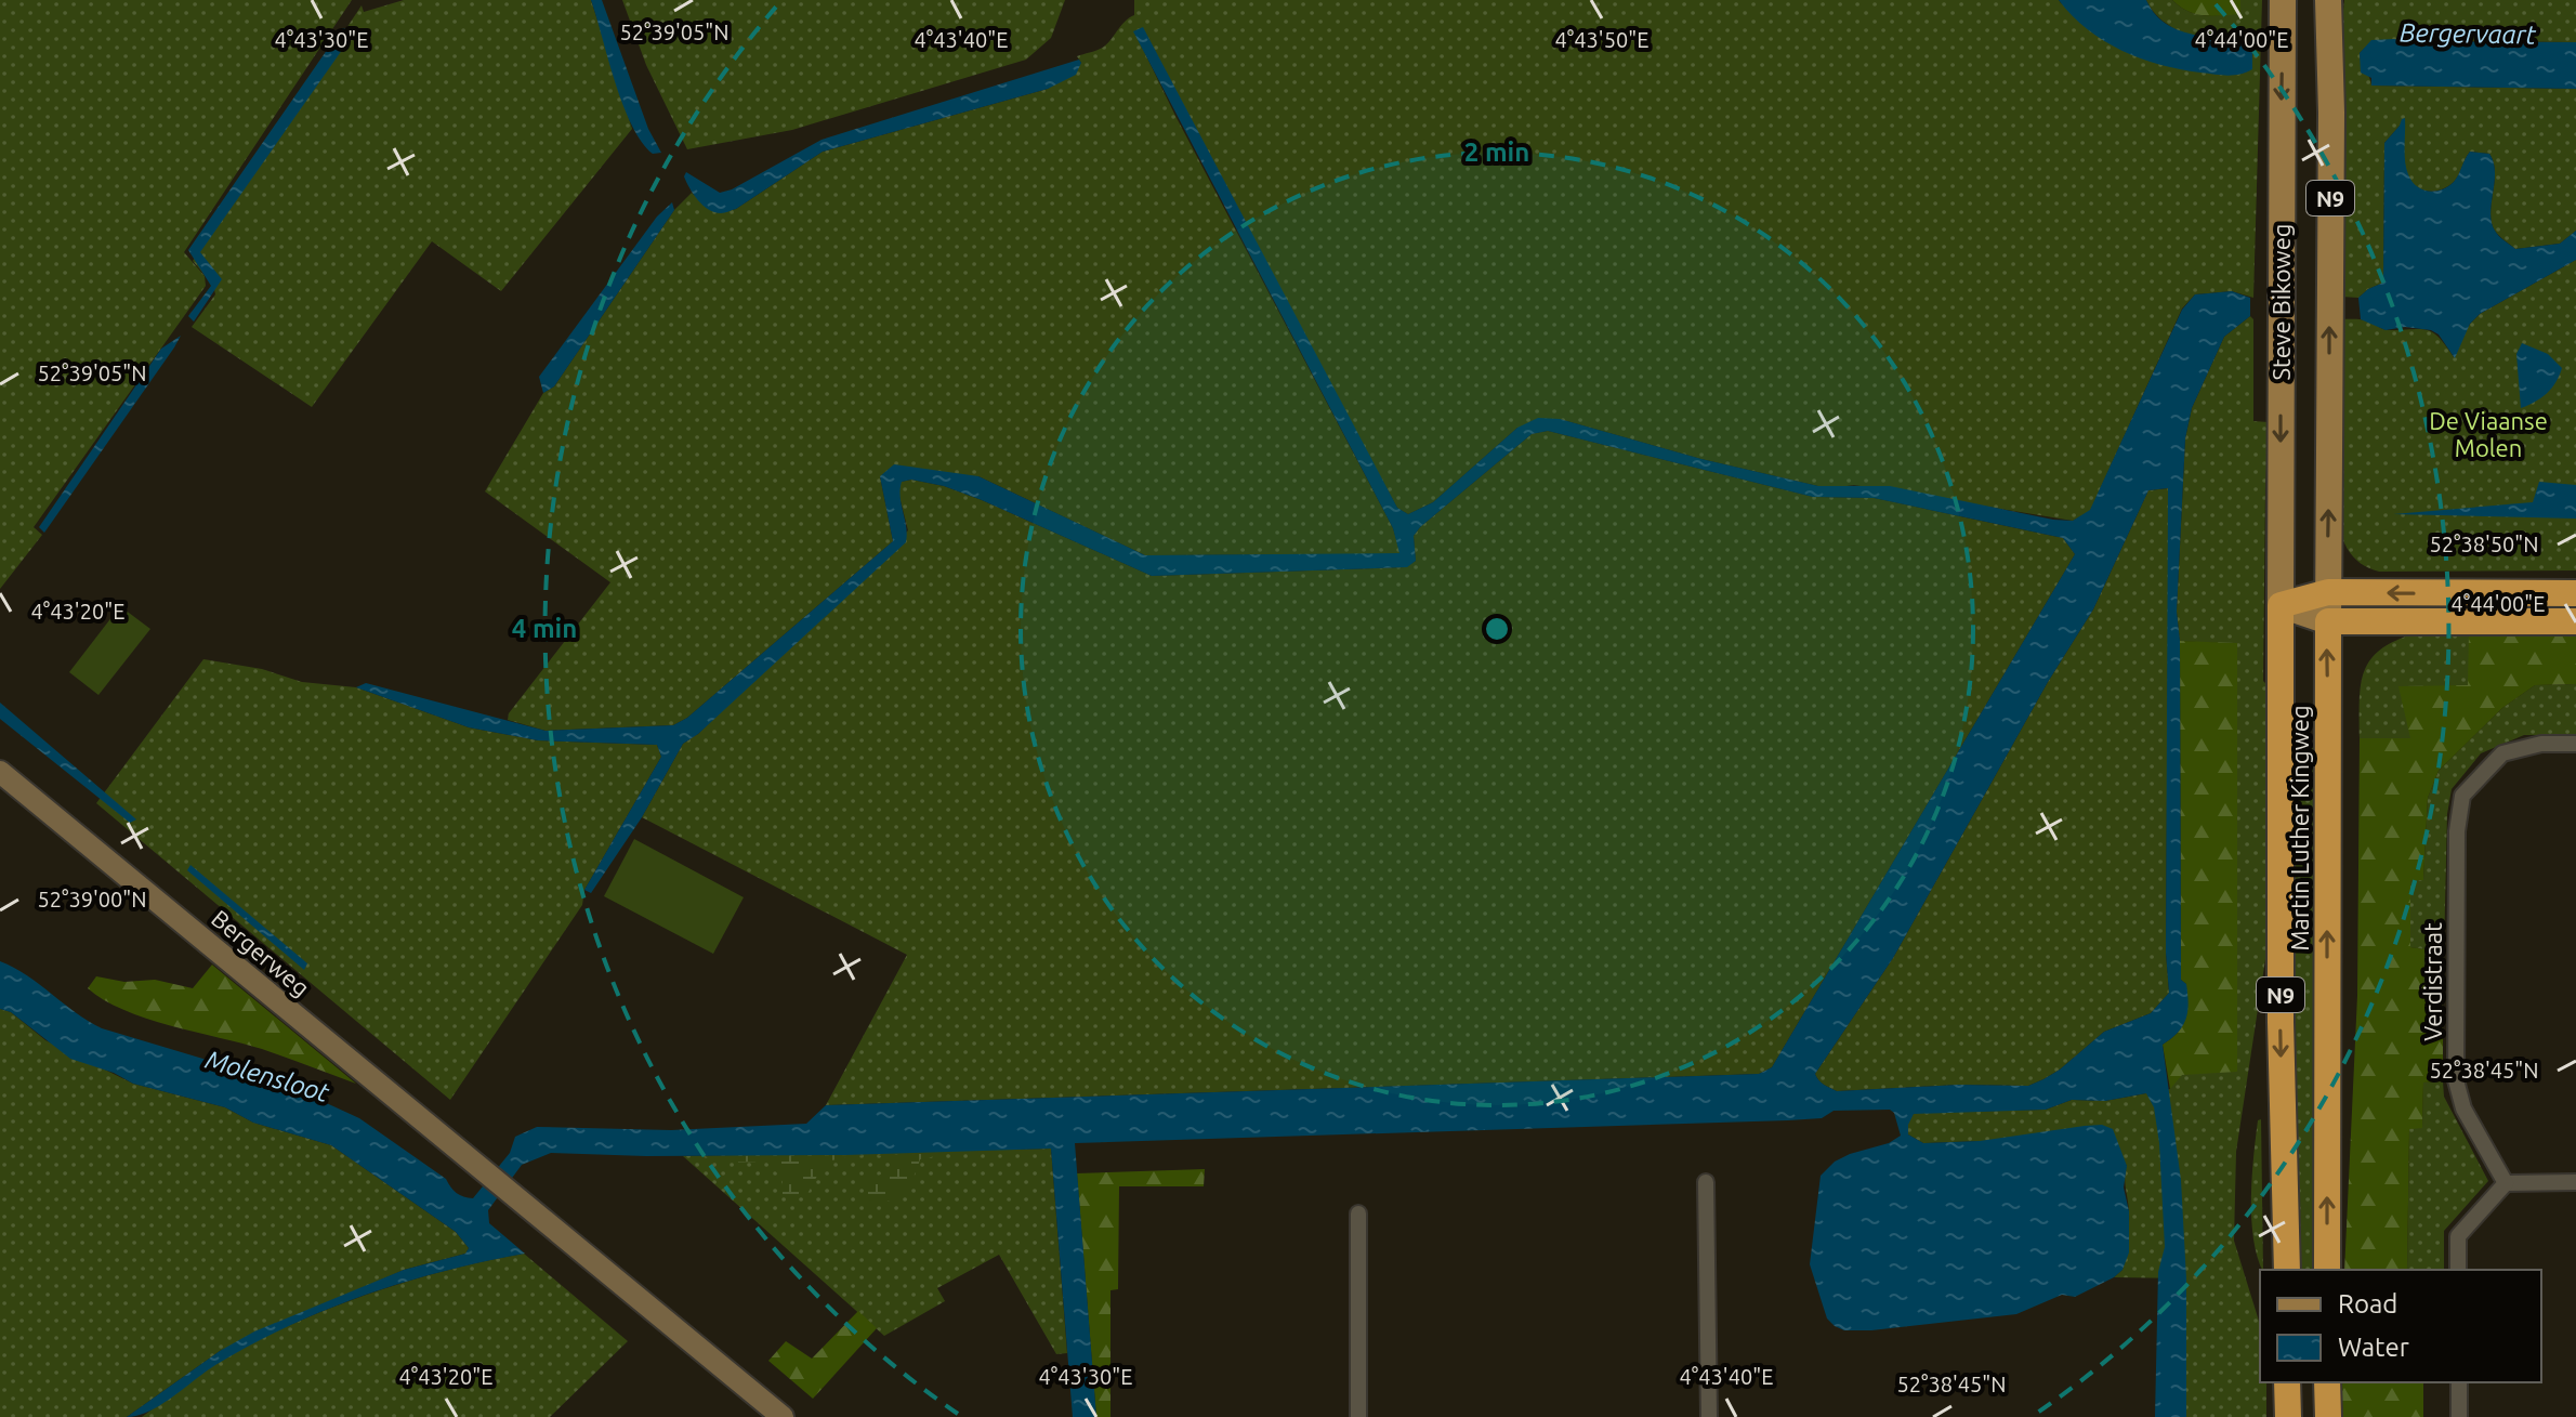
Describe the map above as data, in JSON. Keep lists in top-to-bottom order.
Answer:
{
  "streets": {
    "highway": ["N9", "Martin Luther Kingweg"],
    "main road": ["Steve Bikoweg", "Bergerweg"],
    "street": ["Verdistraat"]
  },
  "crossings": [
    ["Steve Bikoweg", "Martin Luther Kingweg"]
  ],
  "water": ["Bergervaart", "Molensloot"],
  "parks": ["De Viaanse Molen"],
  "legend": ["Road", "Water"],
  "coordinates": [
    "52°39'05\"N",
    "4°43'30\"E",
    "4°43'40\"E",
    "4°43'50\"E",
    "4°44'00\"E",
    "52°38'50\"N",
    "4°43'20\"E",
    "52°39'00\"N",
    "52°38'45\"N"
  ],
  "rings": ["2 min", "4 min"]
}
